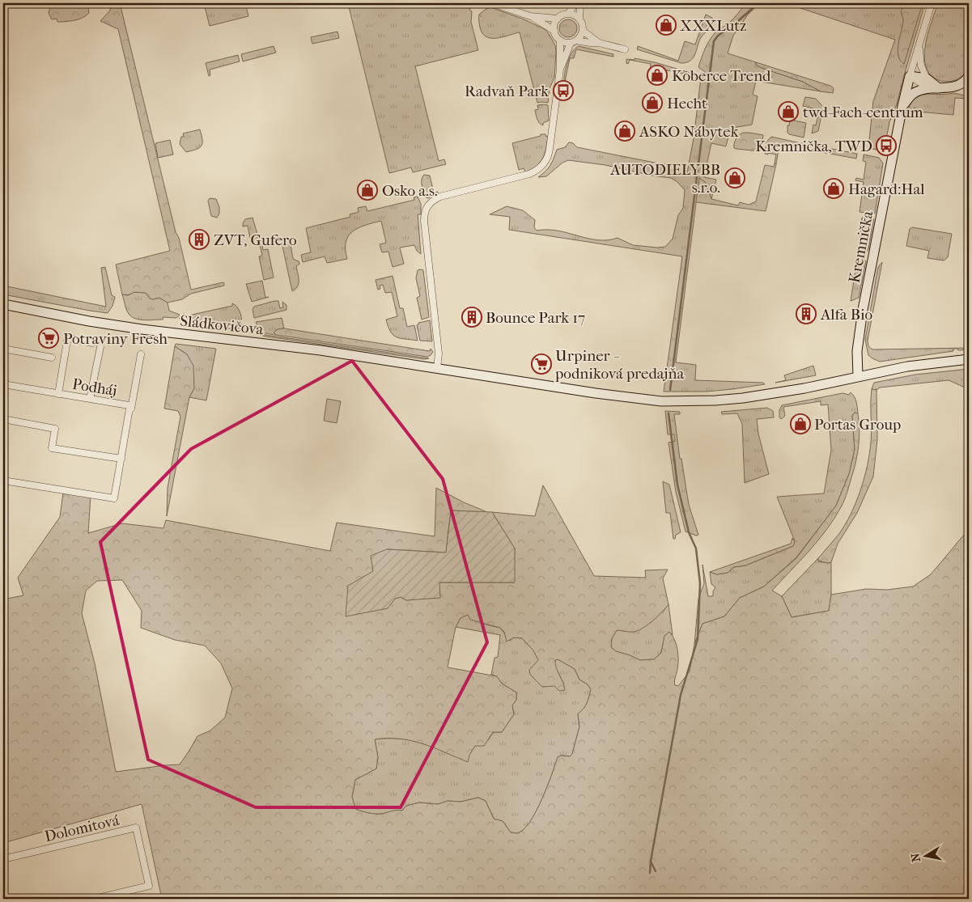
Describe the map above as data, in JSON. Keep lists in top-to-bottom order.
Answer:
{
  "streets": {
    "main road": ["Kremnička", "Sládkovičova"],
    "street": ["Podháj", "Dolomitová"]
  },
  "crossings": [
    ["Kremnička", "Sládkovičova"]
  ],
  "places": {
    "shop": [
      "XXXLutz",
      "Koberce Trend",
      "Hecht",
      "twd-Fach-centrum",
      "ASKO Nábytek",
      "AUTODIELYBB s.r.o.",
      "Hagard:Hal",
      "Osko a.s.",
      "Portas Group"
    ],
    "bus stop": ["Radvaň Park", "Kremnička, TWD"],
    "building": ["ZVT, Gufero", "Alfa Bio", "Bounce Park 17"],
    "supermarket": ["Potraviny Fresh", "Urpiner - podniková predajňa"]
  },
  "north": "left"
}
